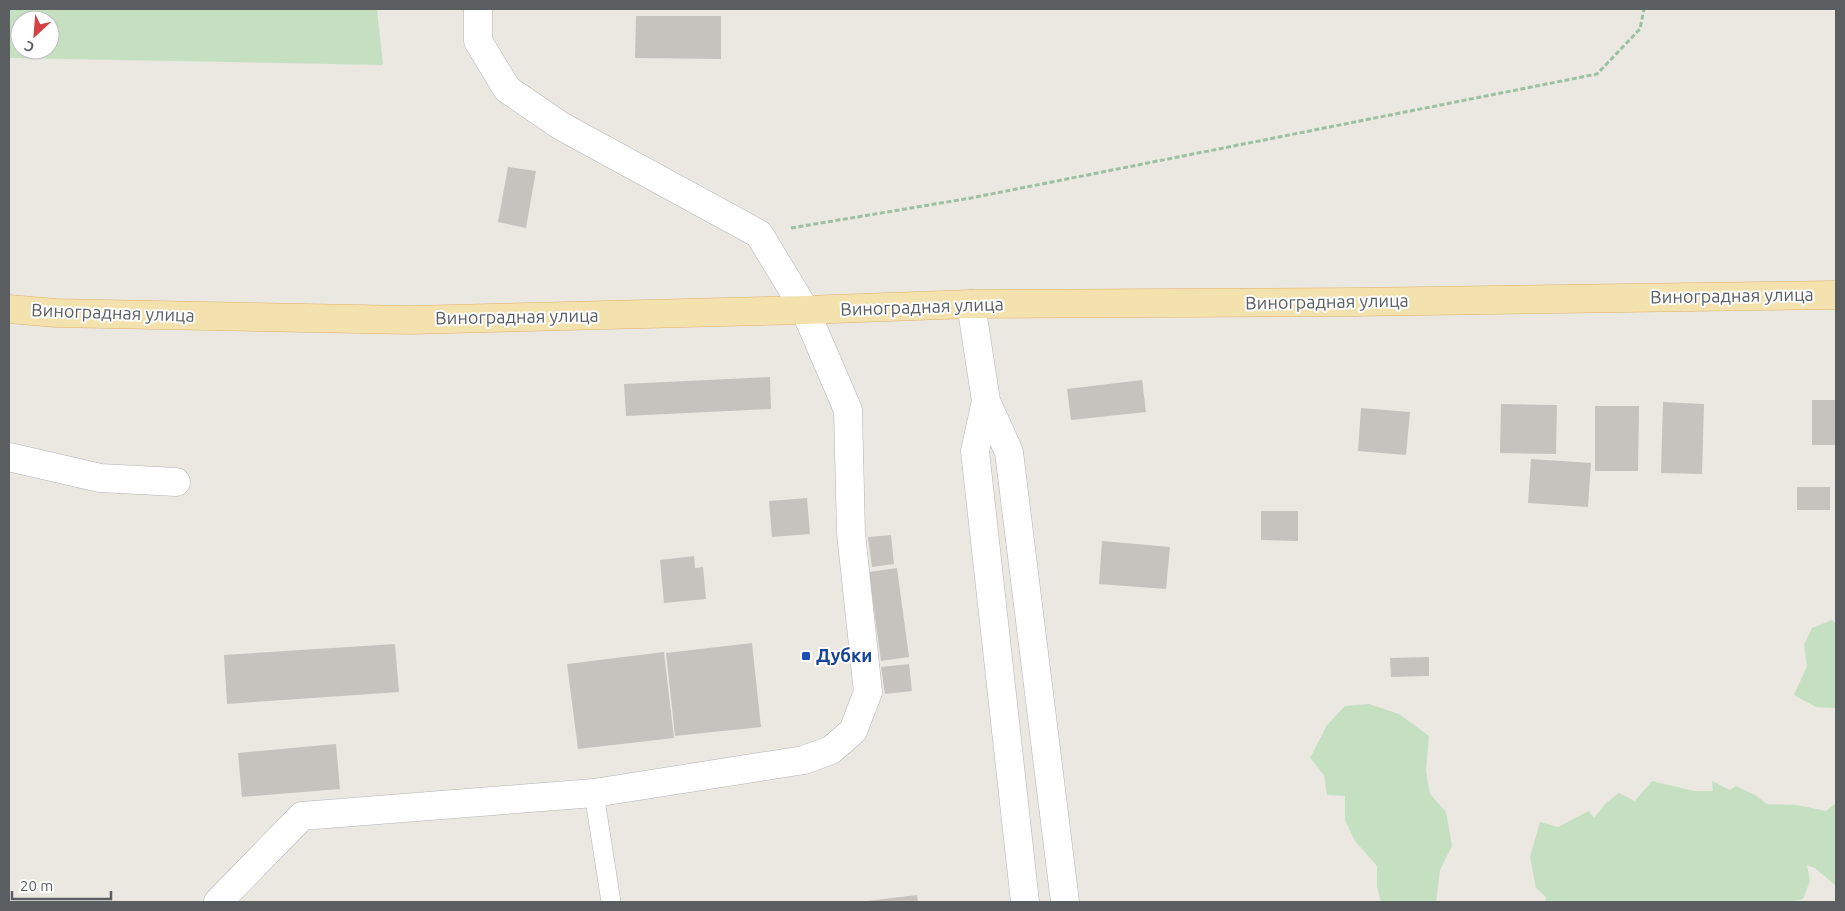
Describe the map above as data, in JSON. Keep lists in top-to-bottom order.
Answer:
{
  "streets": {
    "main road": ["Виноградная улица"]
  },
  "places": {
    "transit": ["Дубки"]
  },
  "scale_bar": "20 m",
  "north": "bottom left"
}
